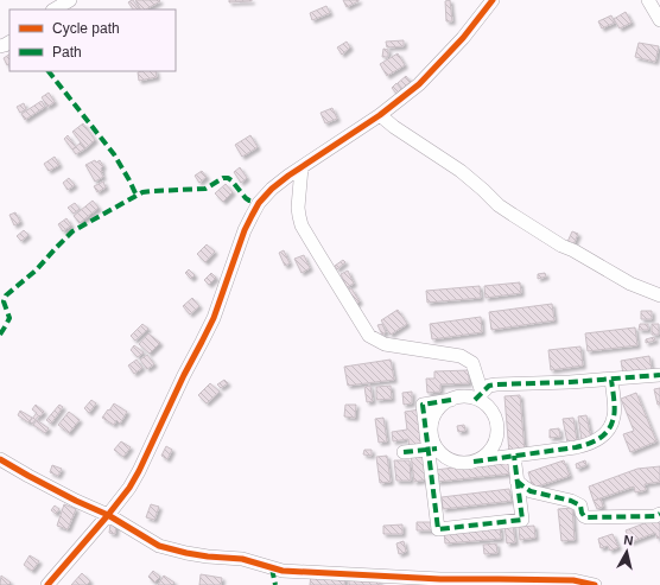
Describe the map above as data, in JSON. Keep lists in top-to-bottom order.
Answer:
{
  "legend": ["Cycle path", "Path"],
  "north": "top"
}
